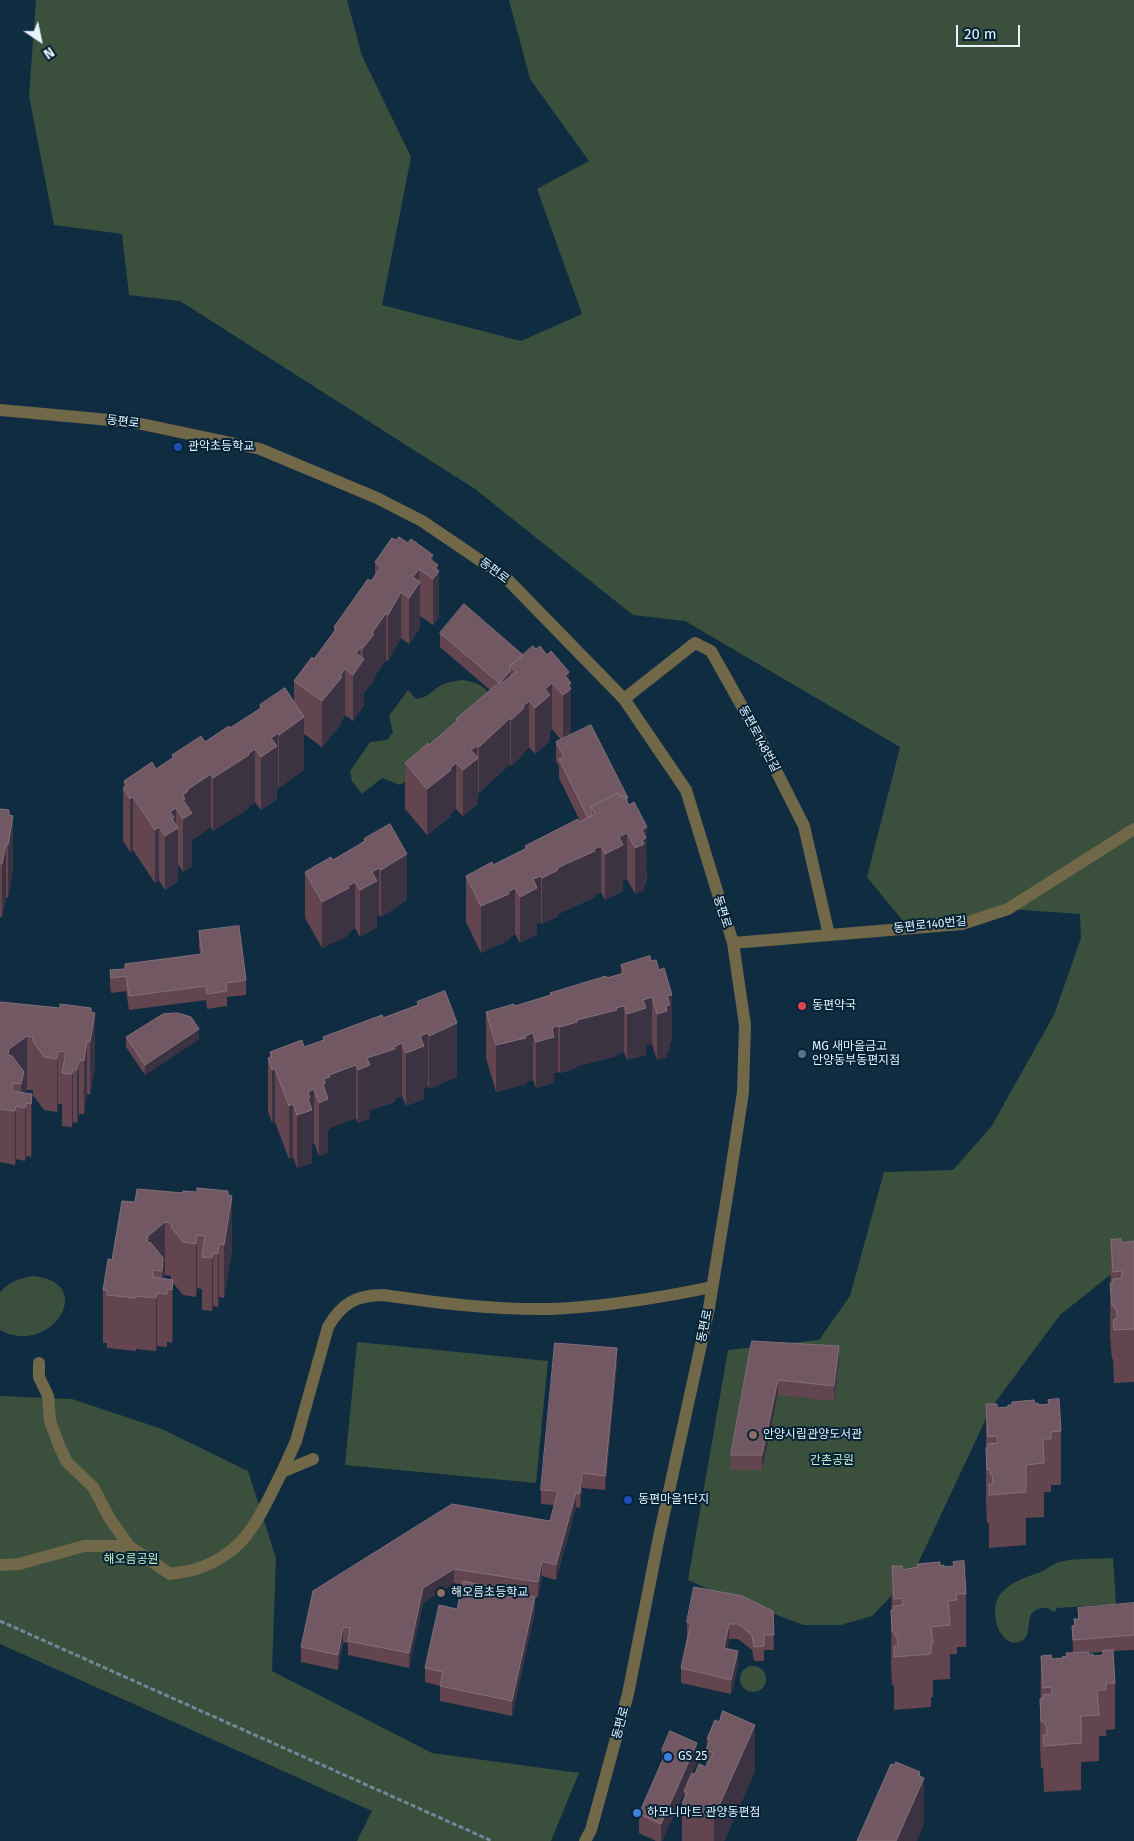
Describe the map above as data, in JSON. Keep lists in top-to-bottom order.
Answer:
{
  "streets": {
    "street": ["동편로", "동편로148번길", "동편로140번길"]
  },
  "crossings": [
    ["동편로", "동편로148번길"],
    ["동편로", "동편로140번길"],
    ["동편로148번길", "동편로140번길"]
  ],
  "parks": ["간촌공원", "해오름공원"],
  "places": [
    "관악초등학교",
    "동편약국",
    "MG 새마을금고 안양동부동편지점",
    "안양시립관양도서관",
    "동편마을1단지",
    "해오름초등학교",
    "GS 25",
    "하모니마트 관양동편점"
  ],
  "scale_bar": "20 m",
  "north": "bottom right"
}
